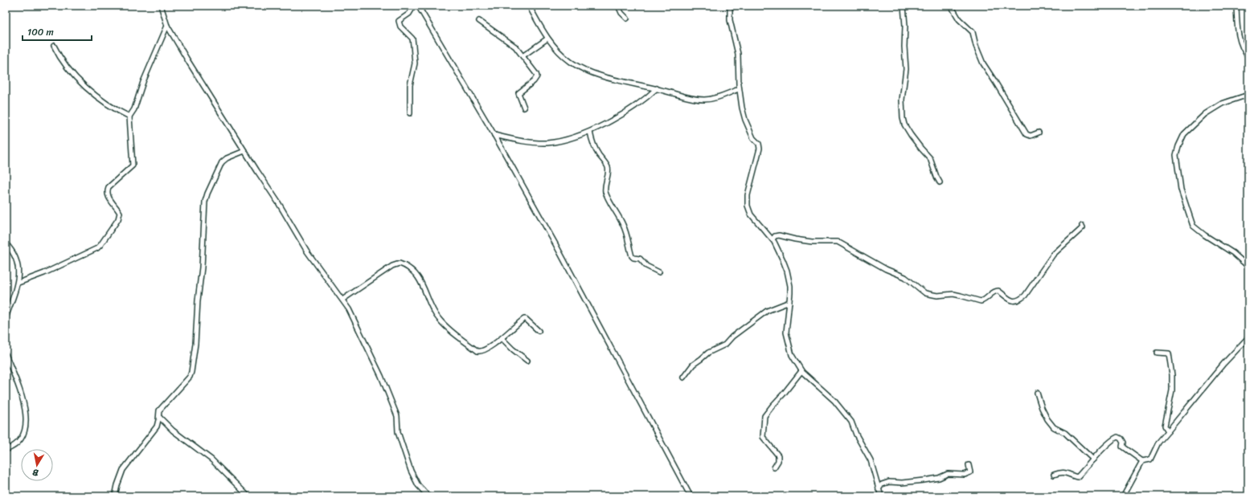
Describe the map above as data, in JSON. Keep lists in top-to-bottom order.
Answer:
{
  "scale_bar": "100 m",
  "north": "bottom"
}
